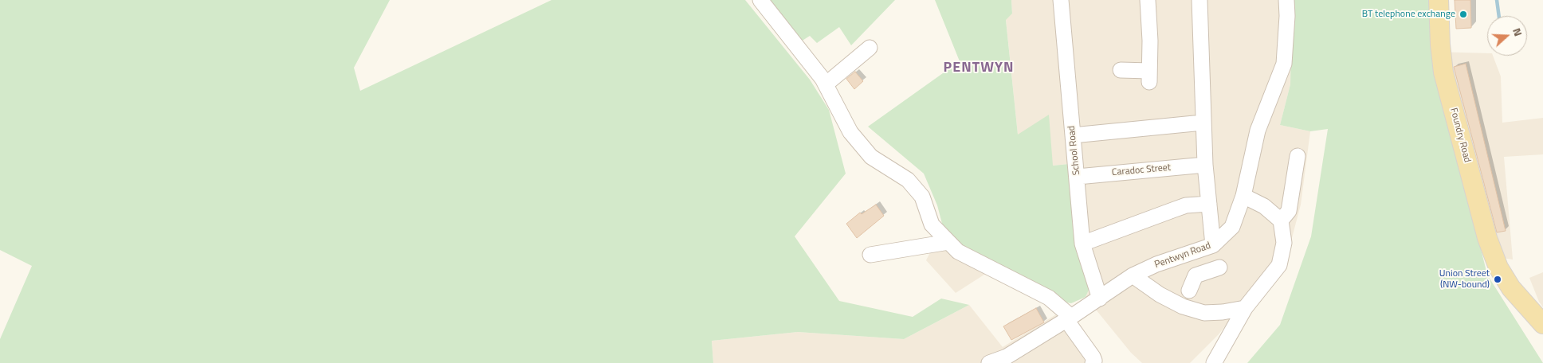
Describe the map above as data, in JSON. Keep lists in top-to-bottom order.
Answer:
{
  "streets": {
    "main road": ["Foundry Road"],
    "street": ["School Road", "Caradoc Street", "Pentwyn Road"]
  },
  "crossings": [
    ["School Road", "Caradoc Street"],
    ["School Road", "Pentwyn Road"]
  ],
  "districts": ["PENTWYN"],
  "places": ["BT telephone exchange", "Union Street (NW-bound)"],
  "north": "right"
}
